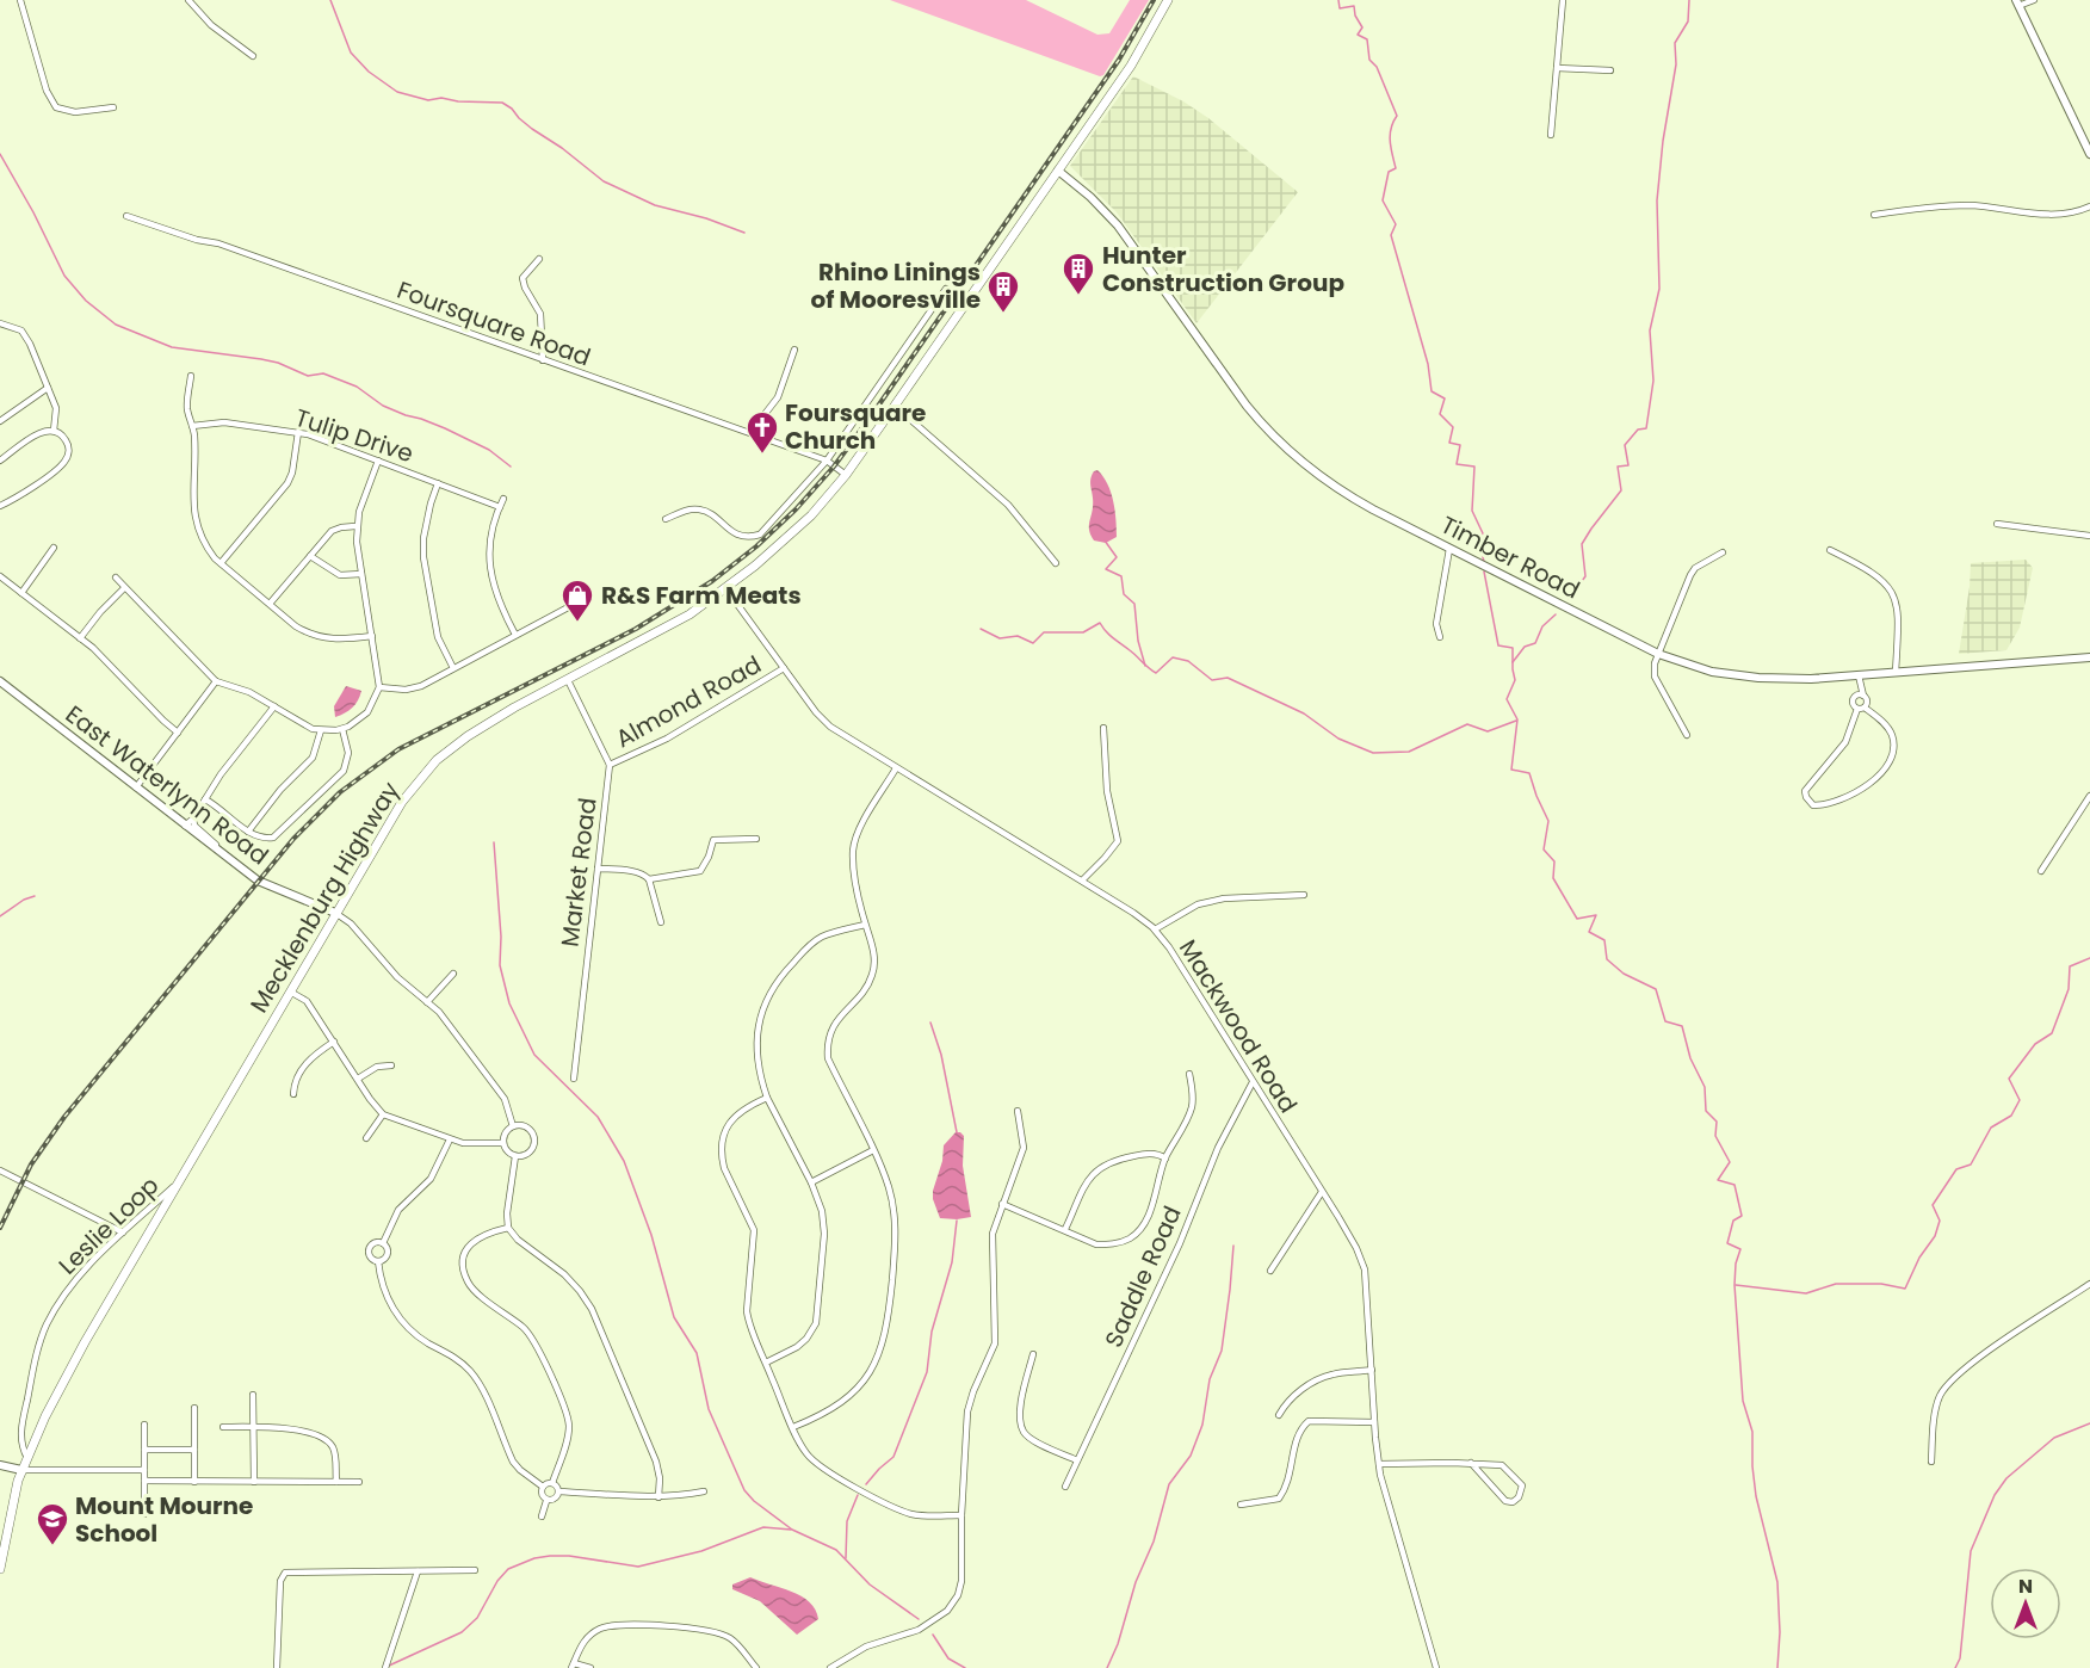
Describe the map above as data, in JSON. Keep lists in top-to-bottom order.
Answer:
{
  "streets": {
    "main road": ["Mecklenburg Highway"],
    "street": [
      "Foursquare Road",
      "Tulip Drive",
      "Timber Road",
      "Almond Road",
      "East Waterlynn Road",
      "Market Road",
      "Mackwood Road",
      "Leslie Loop",
      "Saddle Road"
    ]
  },
  "crossings": [
    ["Foursquare Road", "Mecklenburg Highway"],
    ["Timber Road", "Mecklenburg Highway"],
    ["Almond Road", "Market Road"],
    ["Almond Road", "Mackwood Road"],
    ["East Waterlynn Road", "Mecklenburg Highway"],
    ["Mecklenburg Highway", "Mackwood Road"],
    ["Mecklenburg Highway", "Leslie Loop"],
    ["Mackwood Road", "Saddle Road"]
  ],
  "places": {
    "building": ["Hunter Construction Group", "Rhino Linings of Mooresville"],
    "church": ["Foursquare Church"],
    "shop": ["R&S Farm Meats"],
    "school or university": ["Mount Mourne School"]
  },
  "north": "top"
}
